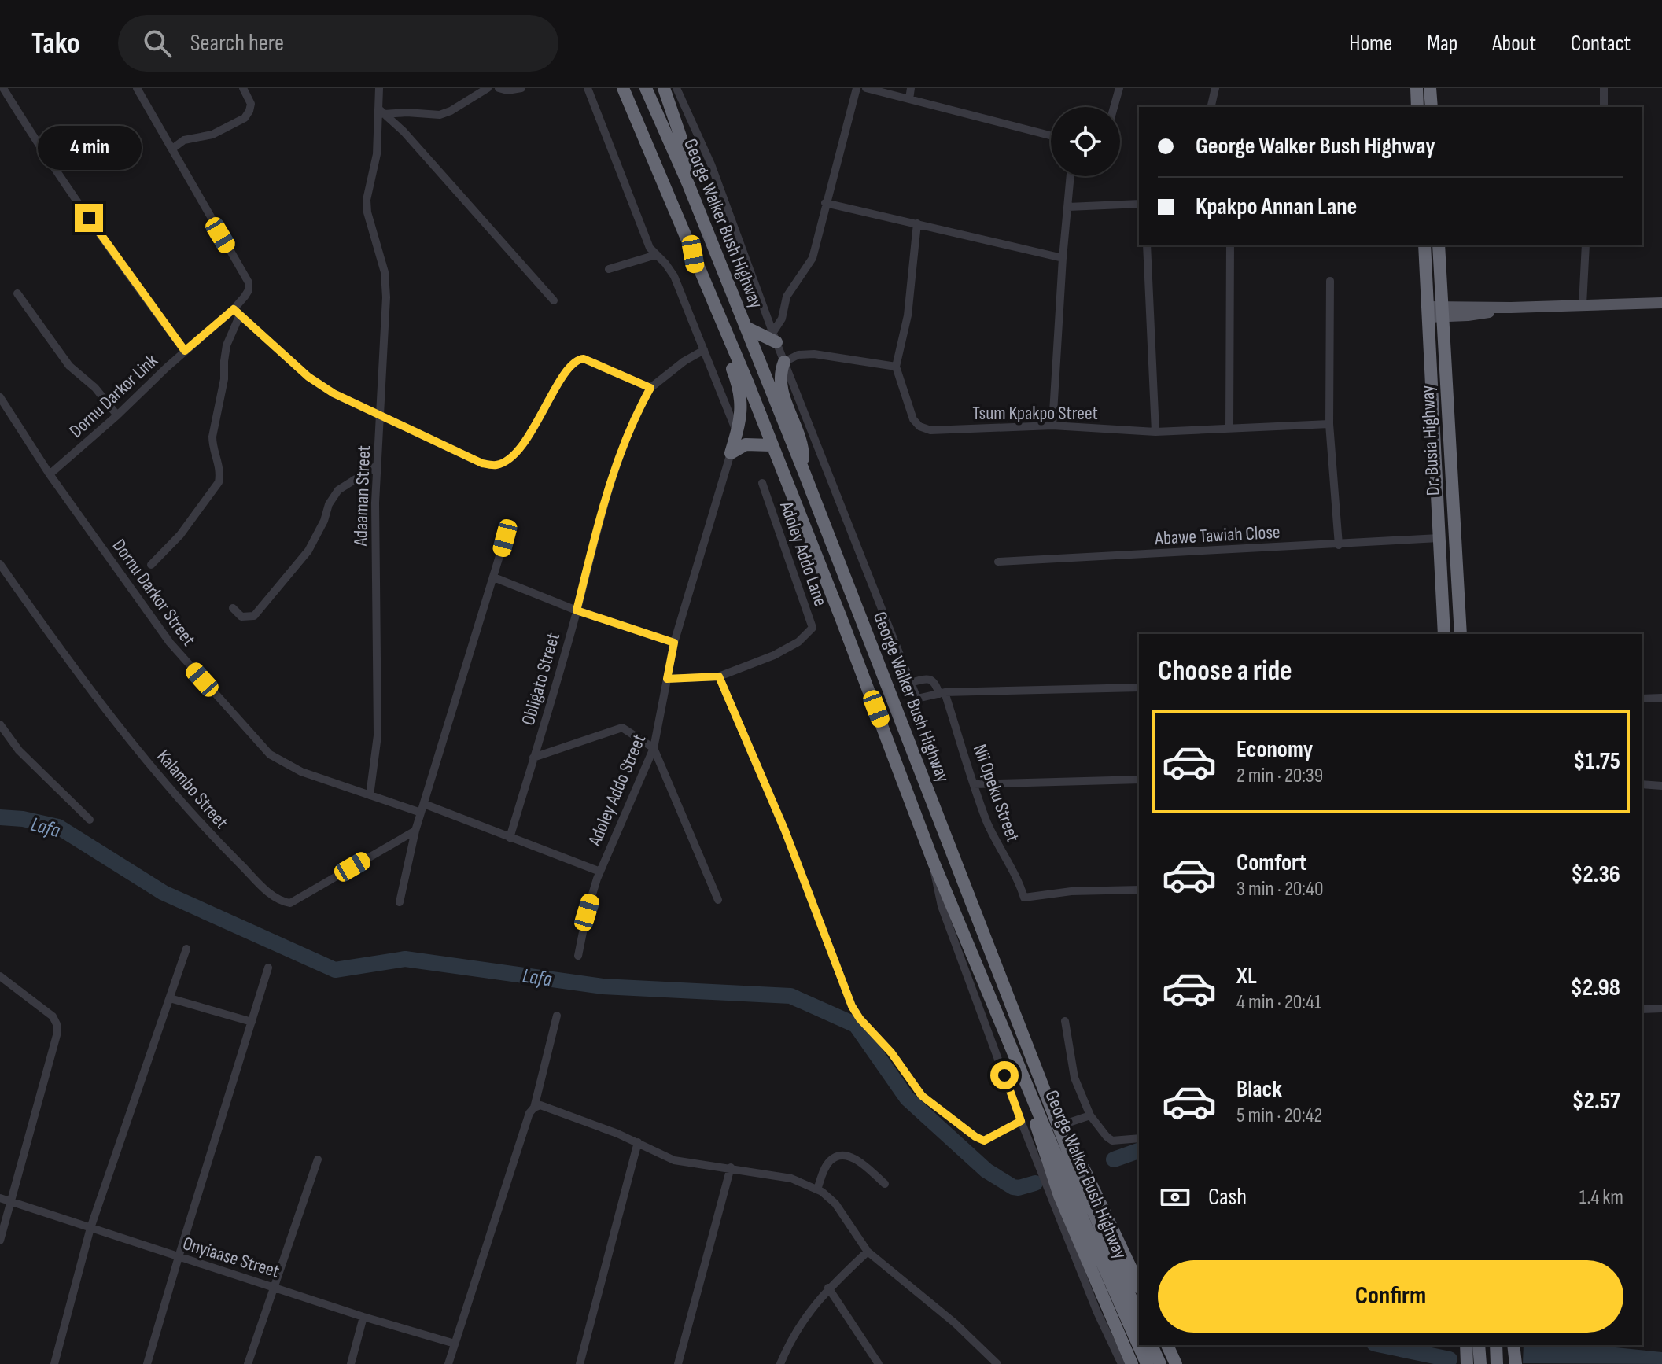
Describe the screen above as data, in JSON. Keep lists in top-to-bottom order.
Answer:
{
  "streets": {
    "highway": ["George Walker Bush Highway", "Dr. Busia Highway"],
    "street": [
      "Dornu Darkor Link",
      "Tsum Kpakpo Street",
      "Adaaman Street",
      "Abawe Tawiah Close",
      "Adoley Addo Lane",
      "Dornu Darkor Street",
      "Obligato Street",
      "Kalambo Street",
      "Adoley Addo Street",
      "Nii Opeku Street",
      "Onyiaase Street"
    ]
  },
  "crossings": [
    ["Dornu Darkor Link", "Dornu Darkor Street"],
    ["Dr. Busia Highway", "Abawe Tawiah Close"],
    ["Adaaman Street", "Dornu Darkor Street"],
    ["Adoley Addo Lane", "Adoley Addo Street"],
    ["Dornu Darkor Street", "Obligato Street"],
    ["Dornu Darkor Street", "Adoley Addo Street"]
  ],
  "water": ["Lafa"],
  "page": {
    "header": "Tako",
    "search": "Search here",
    "nav": [
      "Home",
      "Map",
      "About",
      "Contact"
    ],
    "banner": ["George Walker Bush Highway", "Kpakpo Annan Lane"],
    "bubble": "4 min",
    "heading": "Choose a ride",
    "list": [
      {
        "name": "Economy",
        "note": "2 min · 20:39",
        "value": "$1.75"
      },
      {
        "name": "Comfort",
        "note": "3 min · 20:40",
        "value": "$2.36"
      },
      {
        "name": "XL",
        "note": "4 min · 20:41",
        "value": "$2.98"
      },
      {
        "name": "Black",
        "note": "5 min · 20:42",
        "value": "$2.57"
      }
    ],
    "pay": ["Cash", "1.4 km"],
    "buttons": "Confirm"
  }
}
